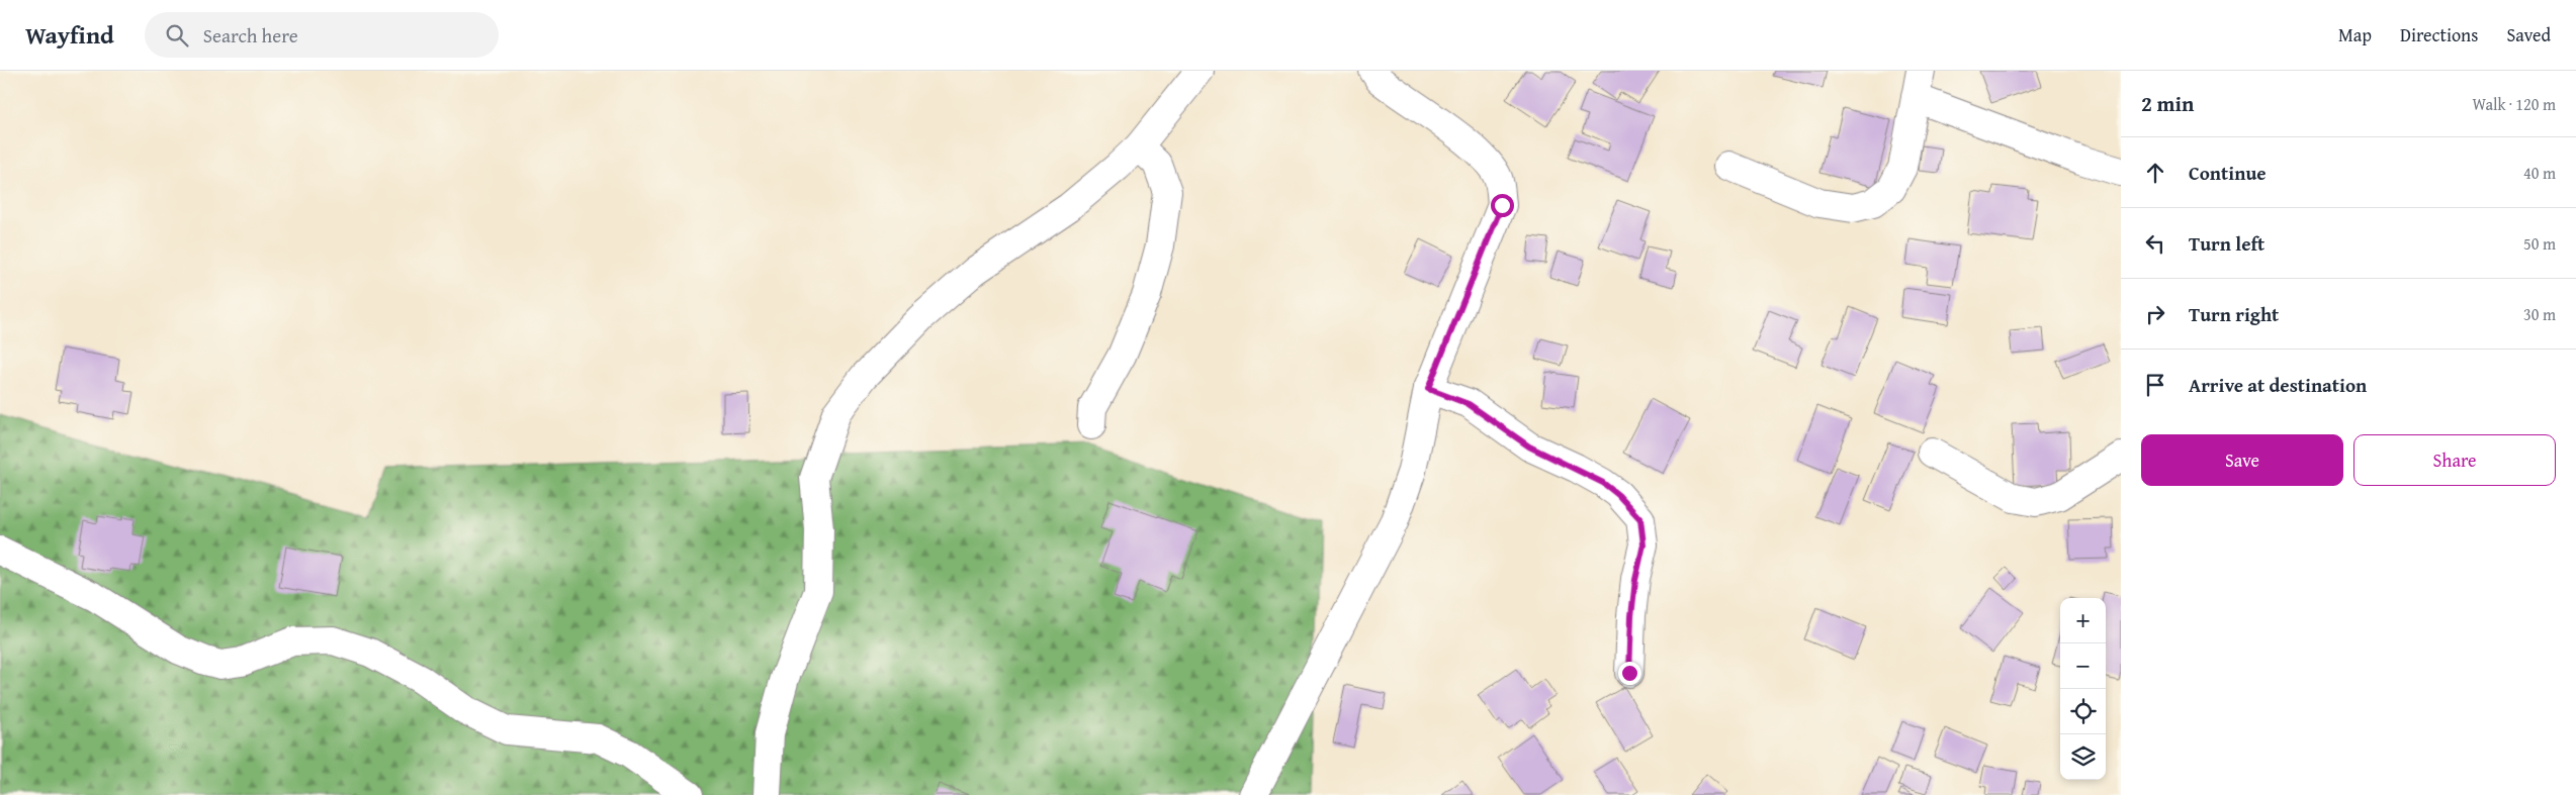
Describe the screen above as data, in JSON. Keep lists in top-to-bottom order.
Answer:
{
  "page": {
    "header": "Wayfind",
    "search": "Search here",
    "nav": ["Map", "Directions", "Saved"],
    "heading": ["2 min", "Walk · 120 m"],
    "list": [
      ["Continue", "40 m"],
      ["Turn left", "50 m"],
      ["Turn right", "30 m"],
      "Arrive at destination"
    ],
    "buttons": ["Save", "Share"],
    "map_buttons": ["+", "−"]
  }
}
